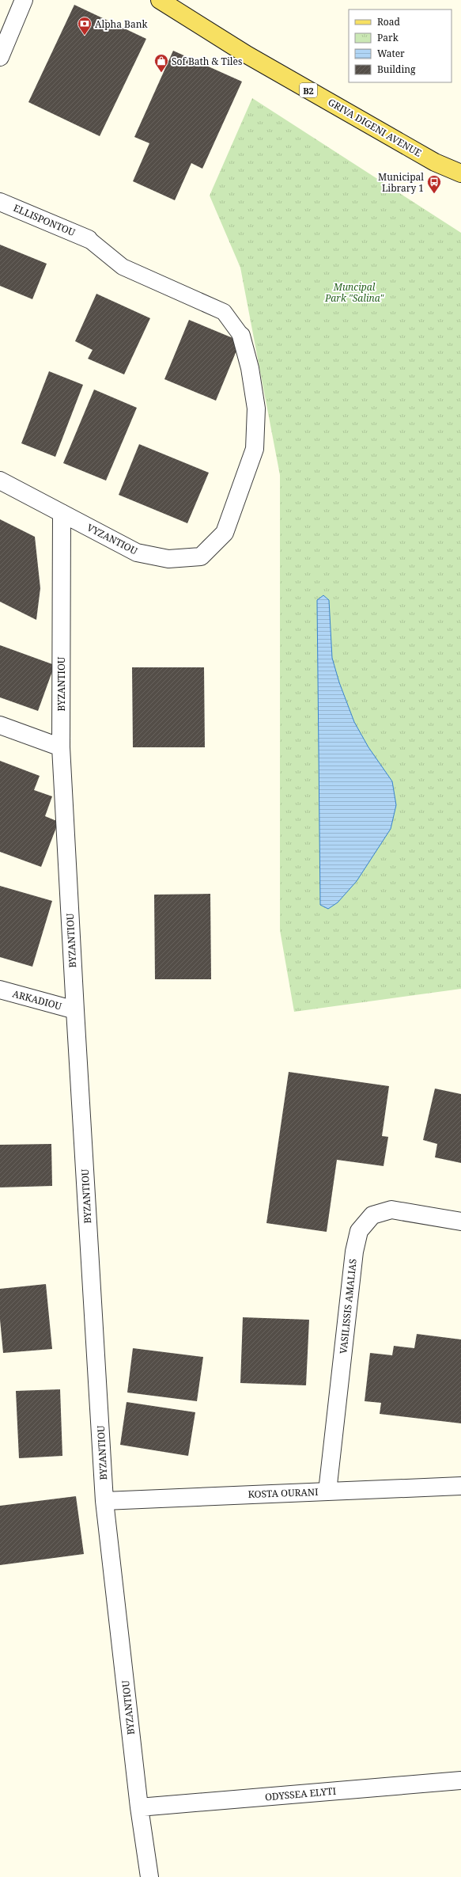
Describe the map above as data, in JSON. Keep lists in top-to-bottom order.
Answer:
{
  "streets": {
    "main road": ["B2", "GRIVA DIGENI AVENUE"],
    "street": [
      "ELLISPONTOU",
      "VYZANTIOU",
      "BYZANTIOU",
      "ARKADIOU",
      "VASILISSIS AMALIAS",
      "KOSTA OURANI",
      "ODYSSEA ELYTI"
    ]
  },
  "crossings": [
    ["VYZANTIOU", "BYZANTIOU"],
    ["BYZANTIOU", "ARKADIOU"],
    ["BYZANTIOU", "KOSTA OURANI"],
    ["BYZANTIOU", "ODYSSEA ELYTI"],
    ["VASILISSIS AMALIAS", "KOSTA OURANI"]
  ],
  "parks": ["Muncipal Park \"Salina\""],
  "places": {
    "bank": ["Alpha Bank"],
    "shop": ["Sof Bath & Tiles"],
    "bus stop": ["Municipal Library 1"]
  },
  "legend": [
    "Road",
    "Park",
    "Water",
    "Building"
  ]
}
